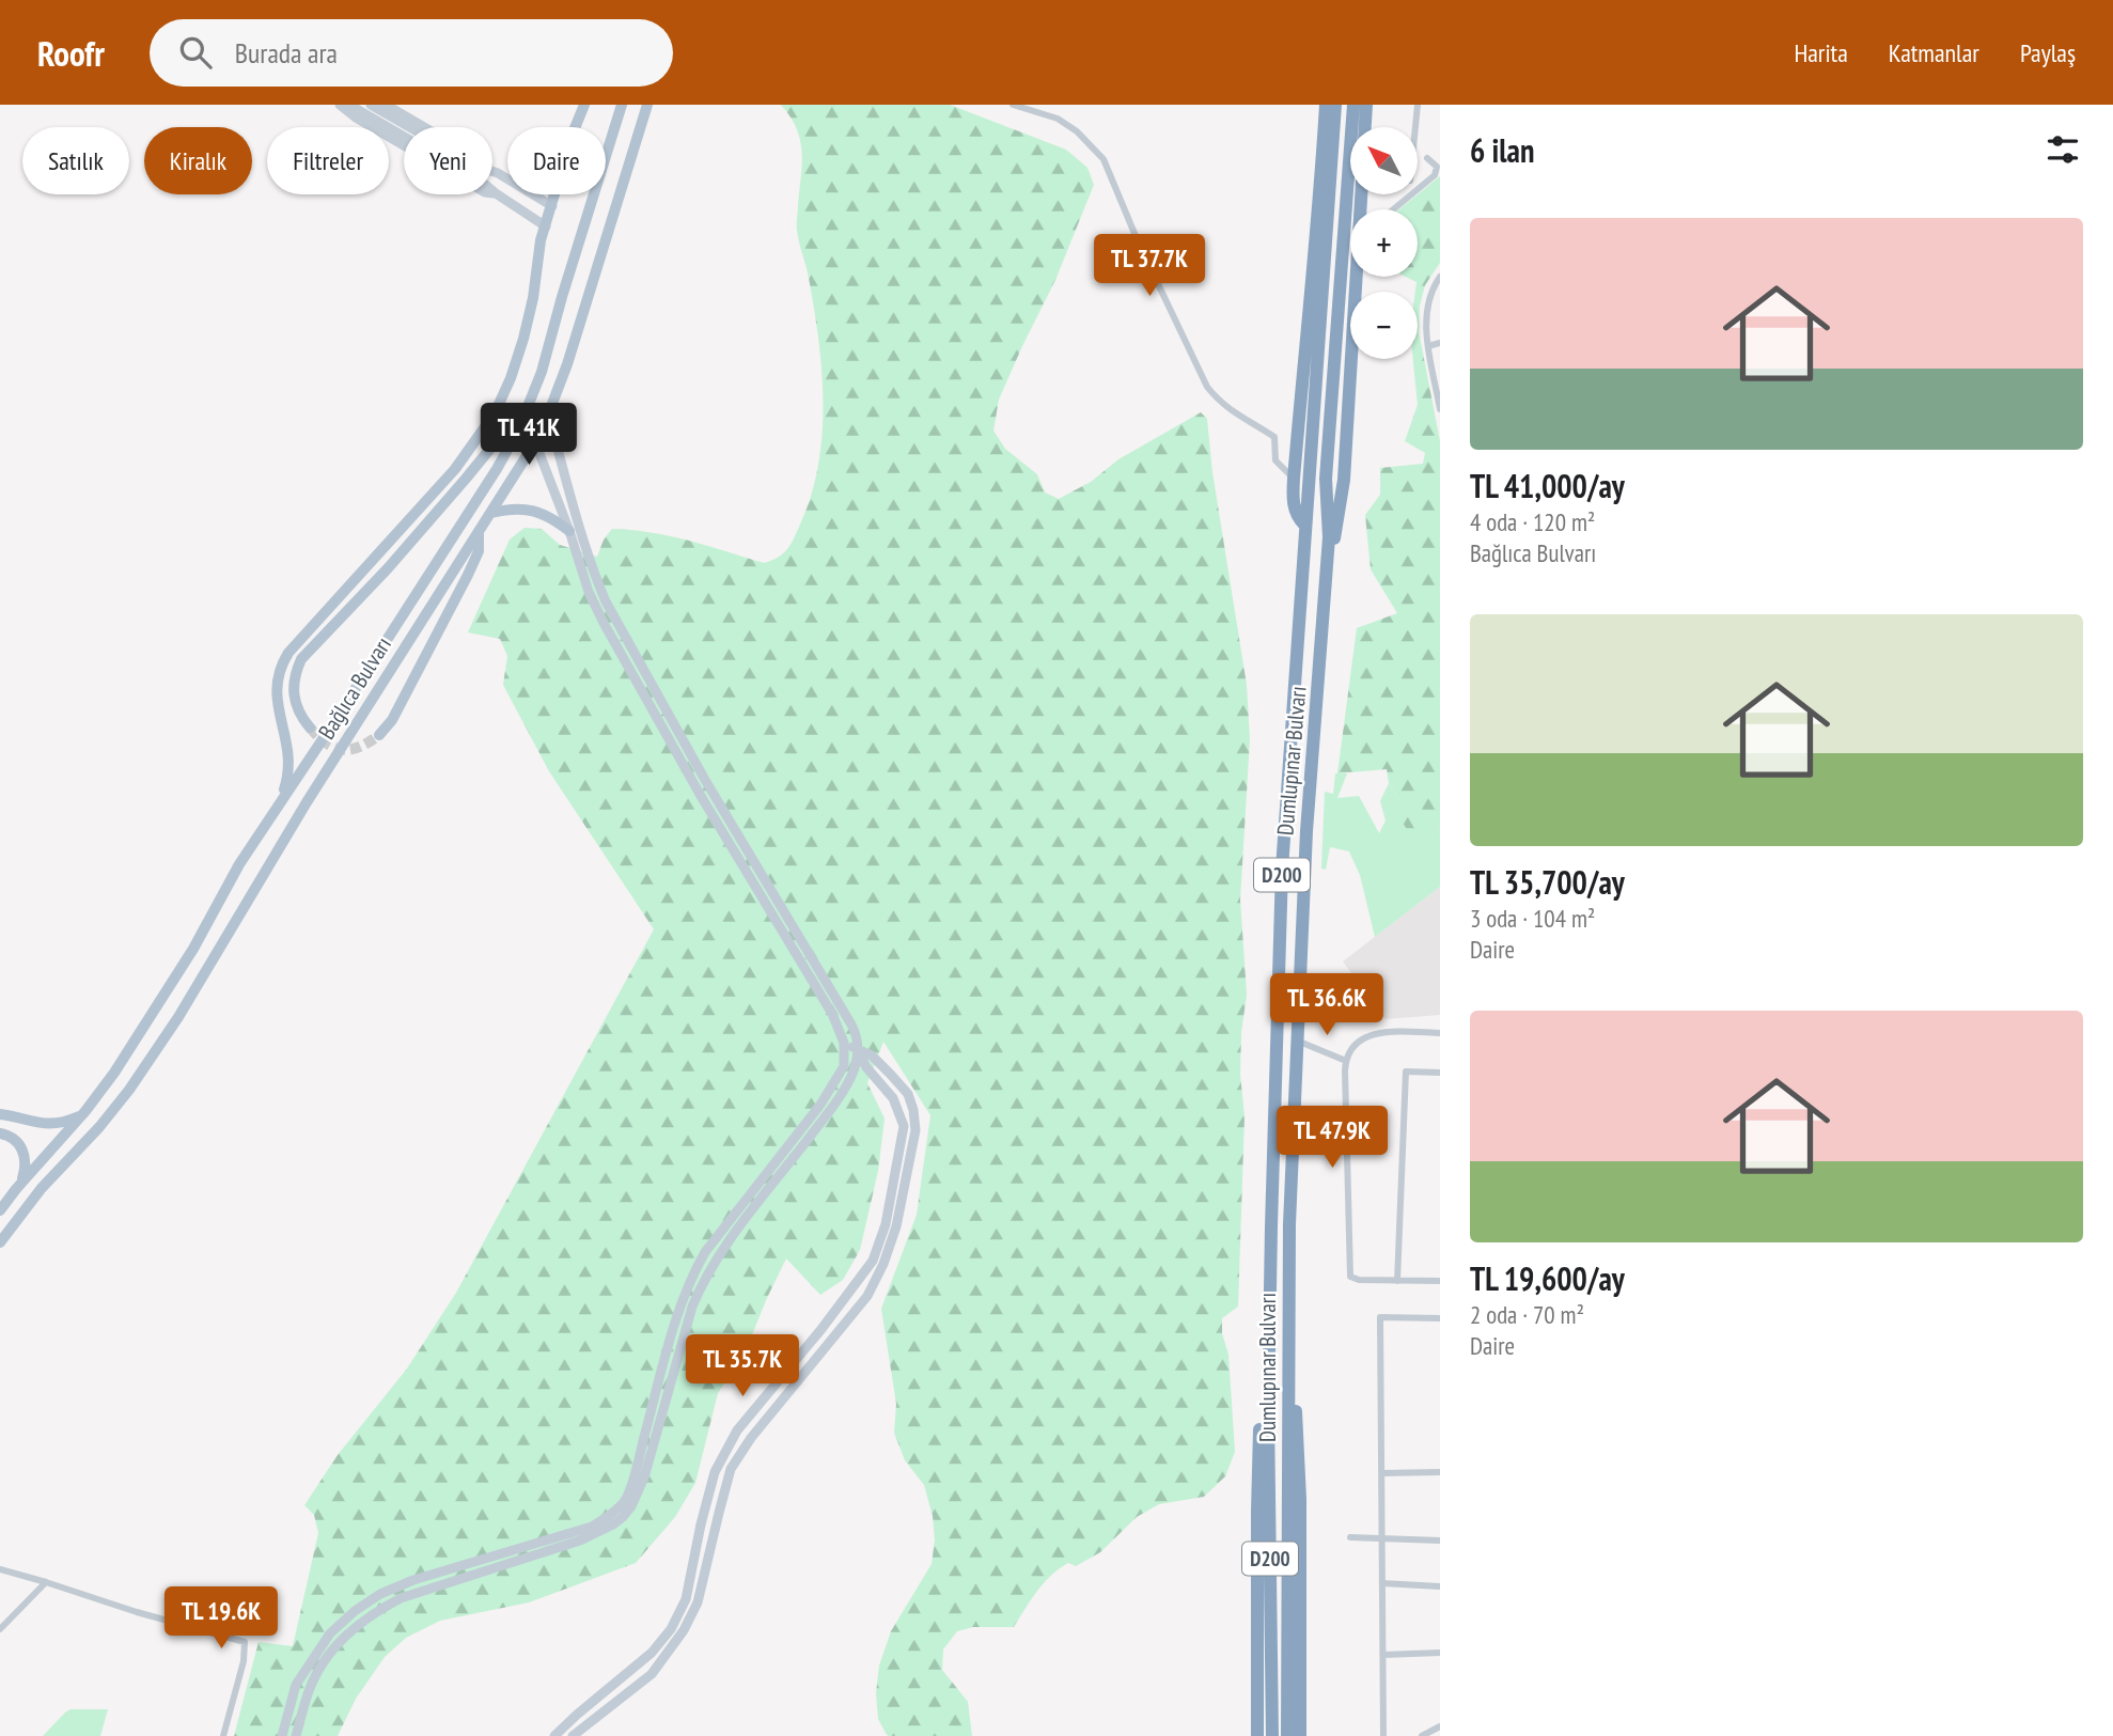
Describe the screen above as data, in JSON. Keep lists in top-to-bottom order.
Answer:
{
  "streets": {
    "highway": ["Dumlupınar Bulvarı", "D200"],
    "main road": ["Bağlıca Bulvarı"]
  },
  "north": "top left",
  "page": {
    "header": "Roofr",
    "search": "Burada ara",
    "nav": ["Harita", "Katmanlar", "Paylaş"],
    "heading": "6 ilan",
    "map_buttons": ["+", "−"],
    "chip": [
      "Satılık",
      "Kiralık",
      "Filtreler",
      "Yeni",
      "Daire"
    ],
    "list": [
      {
        "name": "TL 41,000/ay",
        "note": "4 oda · 120 m² · Bağlıca Bulvarı"
      },
      {
        "name": "TL 35,700/ay",
        "note": "3 oda · 104 m² · Daire"
      },
      {
        "name": "TL 19,600/ay",
        "note": "2 oda · 70 m² · Daire"
      }
    ],
    "price": [
      "TL 37.7K",
      "TL 41K",
      "TL 36.6K",
      "TL 47.9K",
      "TL 35.7K",
      "TL 19.6K"
    ]
  }
}
